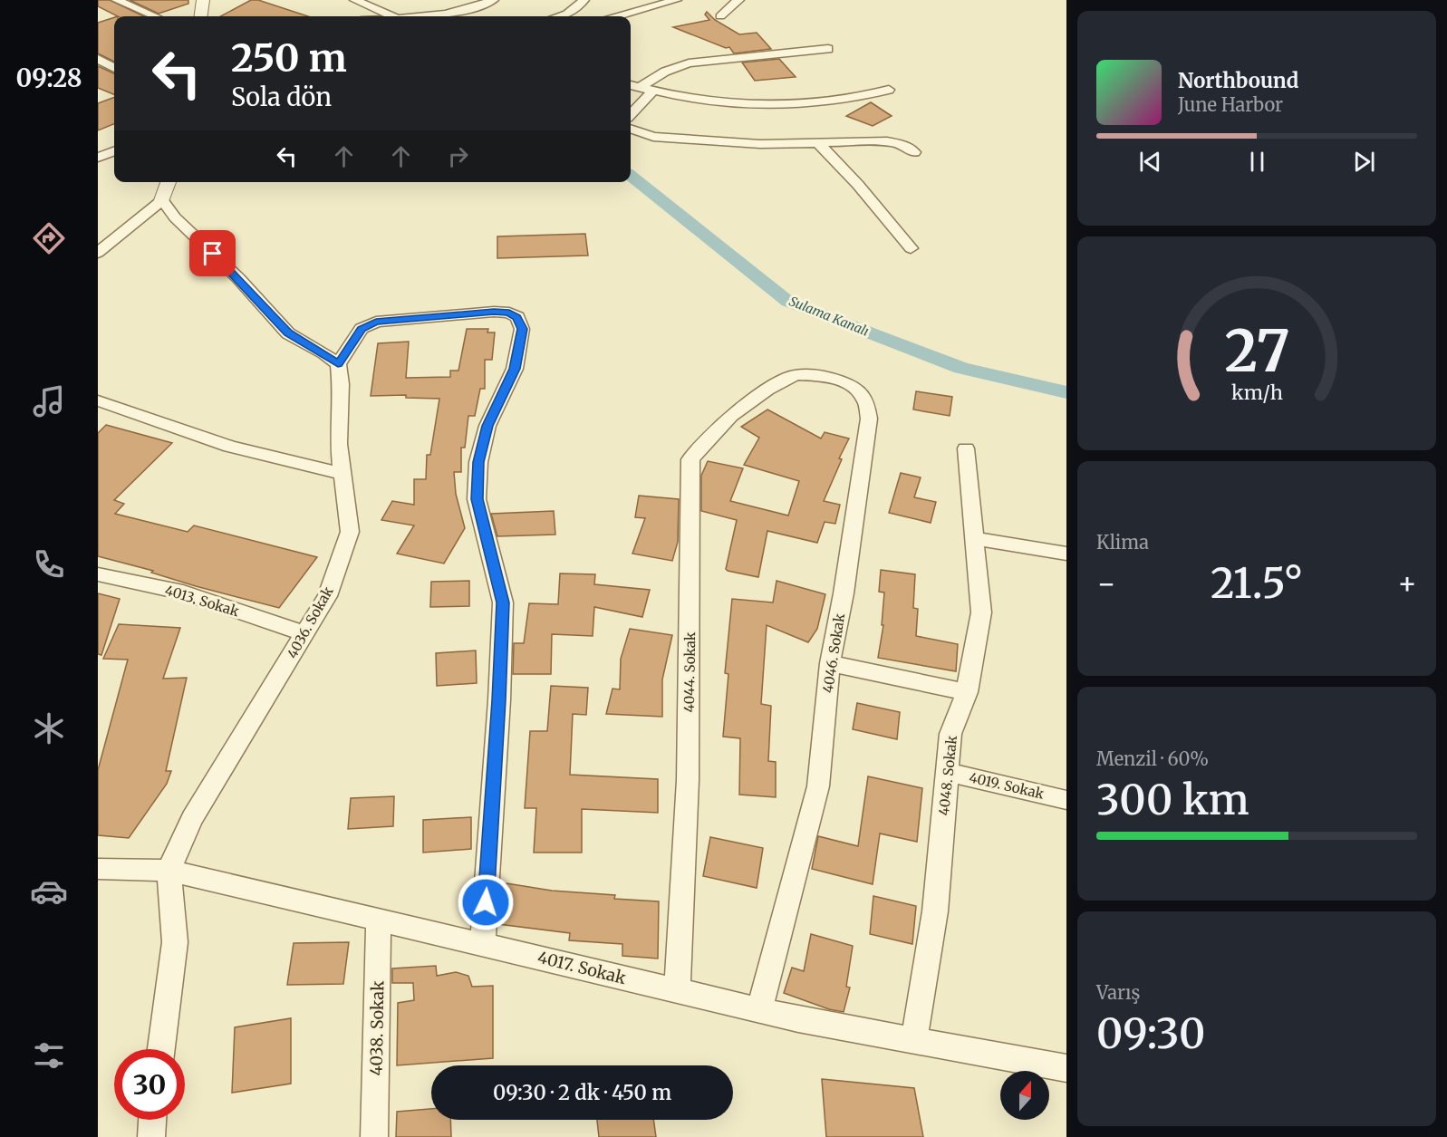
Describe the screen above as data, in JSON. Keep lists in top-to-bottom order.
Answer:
{
  "streets": {
    "street": [
      "4013. Sokak",
      "4036. Sokak",
      "4046. Sokak",
      "4044. Sokak",
      "4048. Sokak",
      "4019. Sokak",
      "4017. Sokak",
      "4038. Sokak"
    ]
  },
  "crossings": [
    ["4013. Sokak", "4036. Sokak"],
    ["4036. Sokak", "4017. Sokak"],
    ["4046. Sokak", "4044. Sokak"],
    ["4046. Sokak", "4017. Sokak"],
    ["4044. Sokak", "4017. Sokak"],
    ["4048. Sokak", "4019. Sokak"],
    ["4048. Sokak", "4017. Sokak"],
    ["4017. Sokak", "4038. Sokak"]
  ],
  "water": ["Sulama Kanalı"],
  "north": "top",
  "page": {
    "tabs": "09:28",
    "turn": ["250 m", "Sola dön"],
    "song": ["Northbound", "June Harbor"],
    "tile": [
      "Klima",
      ["Menzil · 60%", "300 km"],
      ["Varış", "09:30"]
    ],
    "heat": ["−", "21.5°", "+"],
    "limit": "30",
    "trip": "09:30 · 2 dk · 450 m",
    "gauge": ["27", "km/h"]
  }
}
